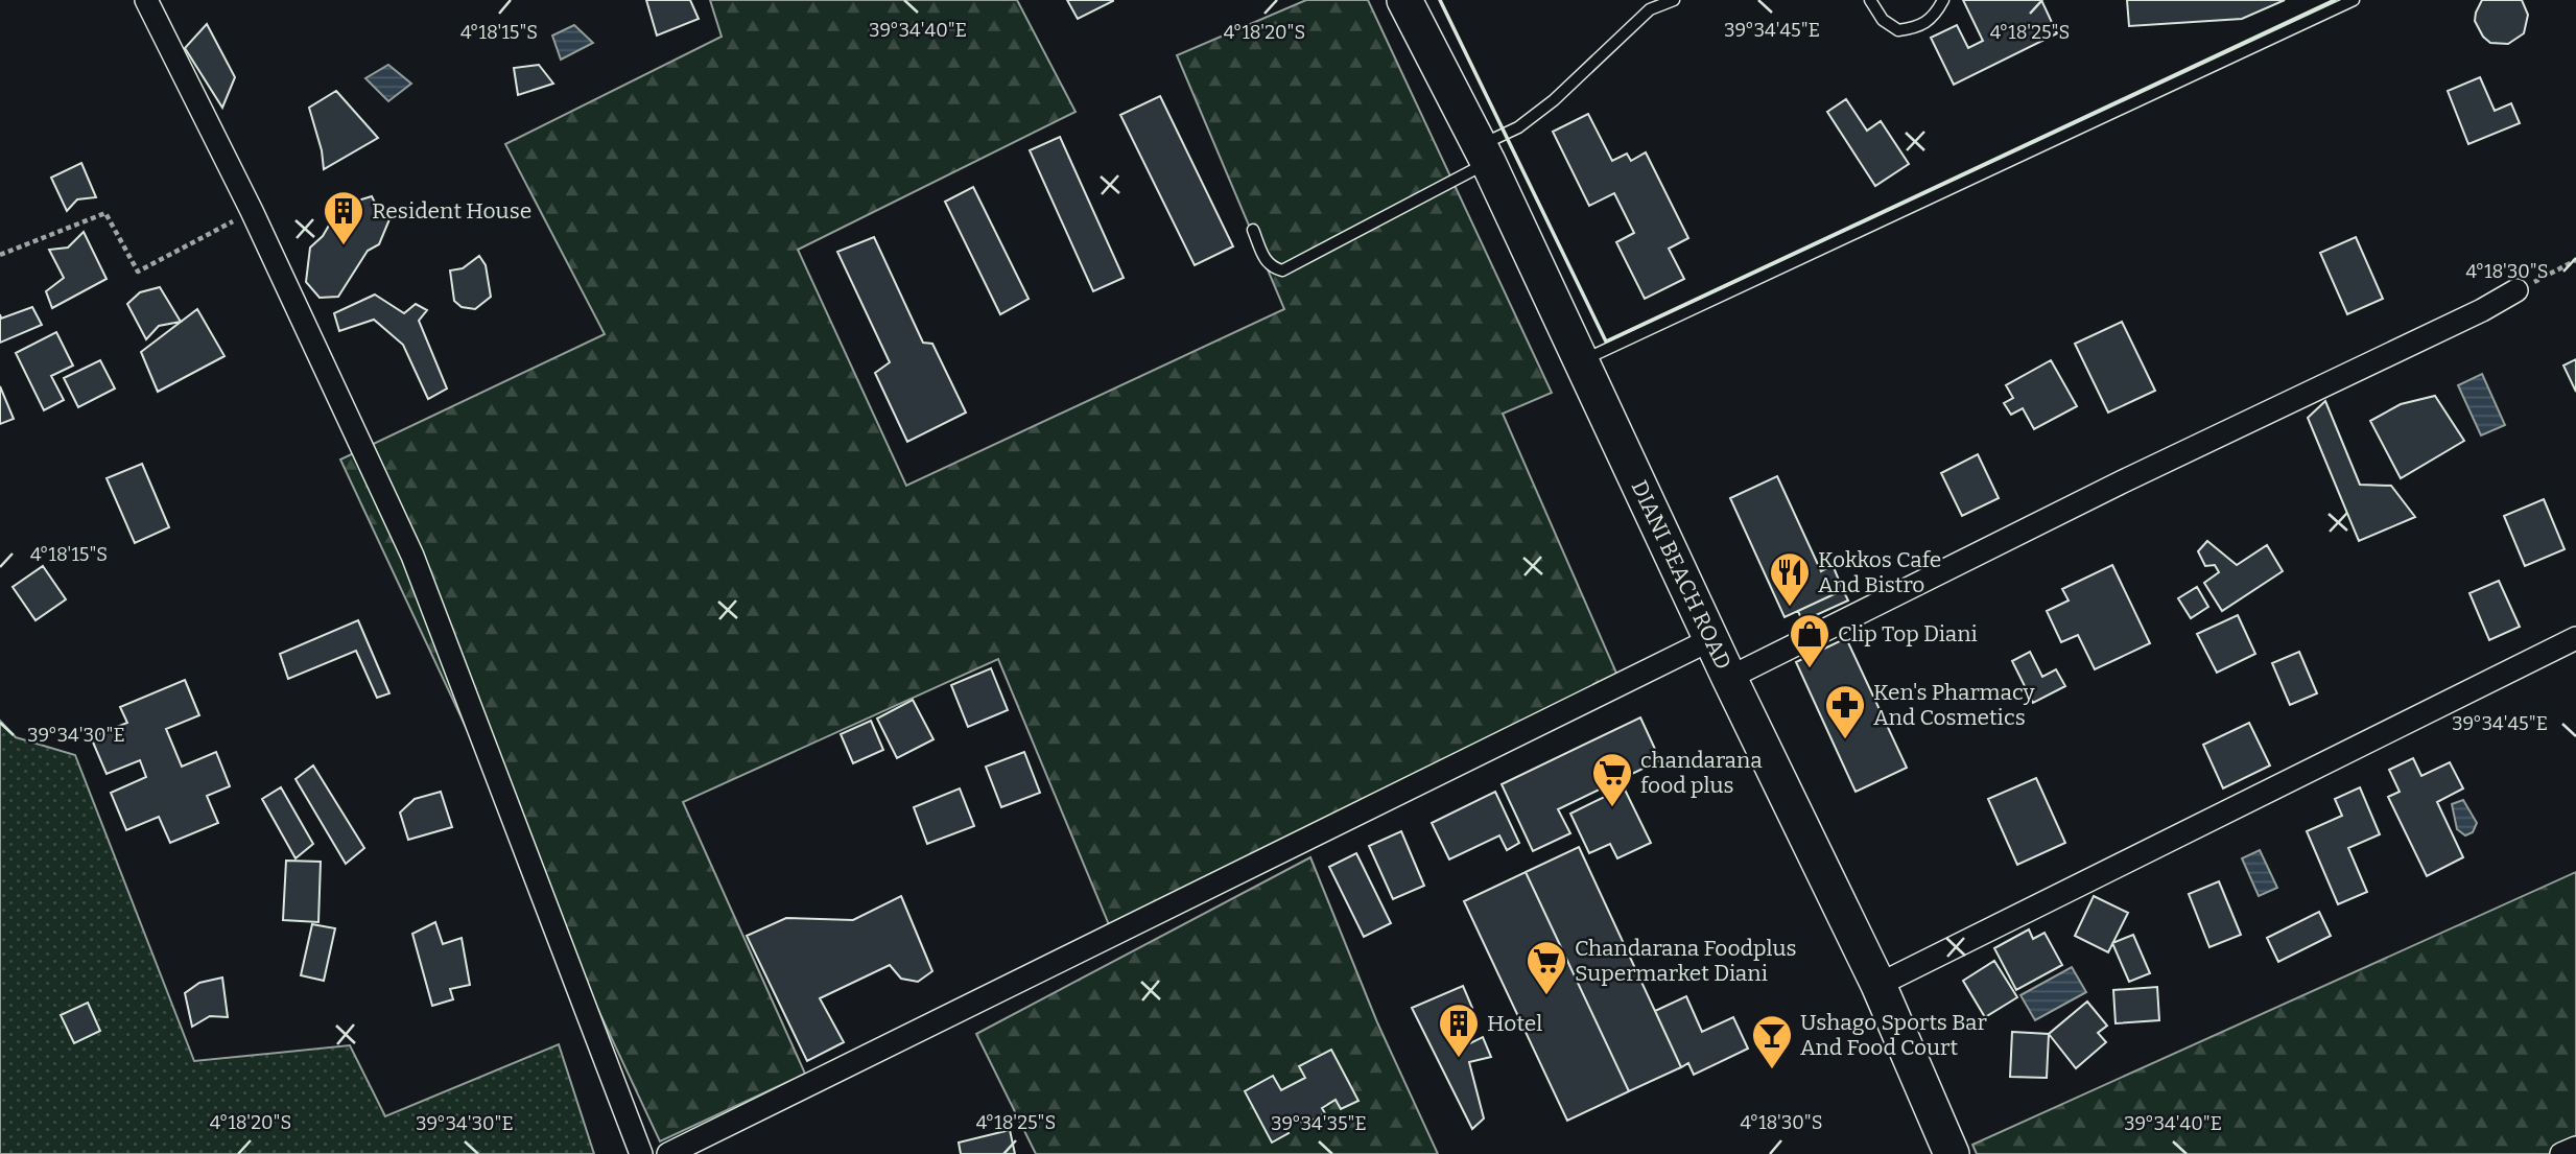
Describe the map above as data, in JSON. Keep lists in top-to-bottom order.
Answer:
{
  "streets": {
    "main road": ["DIANI BEACH ROAD"]
  },
  "places": {
    "building": ["Resident House", "Hotel"],
    "restaurant": ["Kokkos Cafe And Bistro"],
    "shop": ["Clip Top Diani"],
    "pharmacy": ["Ken's Pharmacy And Cosmetics"],
    "supermarket": ["chandarana food plus", "Chandarana Foodplus Supermarket Diani"],
    "bar": ["Ushago Sports Bar And Food Court"]
  },
  "coordinates": [
    "39°34'40\"E",
    "39°34'45\"E",
    "4°18'15\"S",
    "4°18'20\"S",
    "4°18'25\"S",
    "4°18'30\"S",
    "39°34'30\"E",
    "39°34'35\"E"
  ]
}
